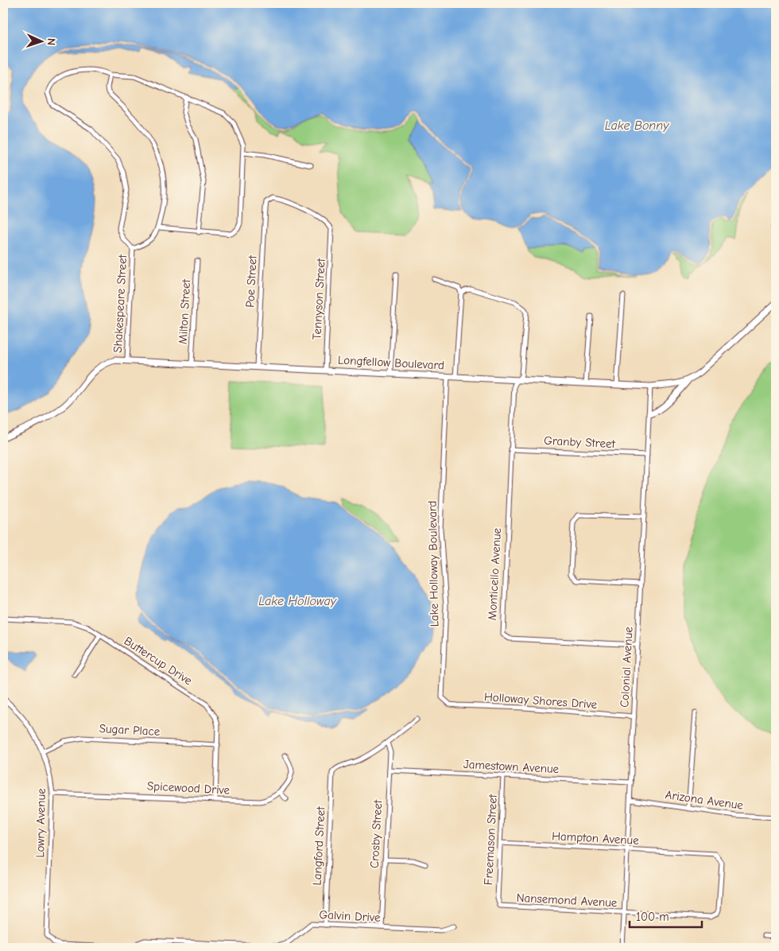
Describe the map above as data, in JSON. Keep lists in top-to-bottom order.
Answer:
{
  "streets": {
    "street": [
      "Poe Street",
      "Tennyson Street",
      "Shakespeare Street",
      "Milton Street",
      "Longfellow Boulevard",
      "Granby Street",
      "Lake Holloway Boulevard",
      "Monticello Avenue",
      "Buttercup Drive",
      "Colonial Avenue",
      "Holloway Shores Drive",
      "Sugar Place",
      "Jamestown Avenue",
      "Spicewood Drive",
      "Arizona Avenue",
      "Lowry Avenue",
      "Crosby Street",
      "Hampton Avenue",
      "Freemason Street",
      "Langford Street",
      "Nansemond Avenue",
      "Galvin Drive"
    ]
  },
  "crossings": [
    ["Poe Street", "Tennyson Street"],
    ["Poe Street", "Longfellow Boulevard"],
    ["Tennyson Street", "Longfellow Boulevard"],
    ["Shakespeare Street", "Longfellow Boulevard"],
    ["Milton Street", "Longfellow Boulevard"],
    ["Longfellow Boulevard", "Lake Holloway Boulevard"],
    ["Longfellow Boulevard", "Monticello Avenue"],
    ["Longfellow Boulevard", "Colonial Avenue"],
    ["Granby Street", "Monticello Avenue"],
    ["Granby Street", "Colonial Avenue"],
    ["Lake Holloway Boulevard", "Holloway Shores Drive"],
    ["Monticello Avenue", "Colonial Avenue"],
    ["Buttercup Drive", "Sugar Place"],
    ["Buttercup Drive", "Spicewood Drive"],
    ["Colonial Avenue", "Holloway Shores Drive"],
    ["Colonial Avenue", "Jamestown Avenue"],
    ["Colonial Avenue", "Arizona Avenue"],
    ["Colonial Avenue", "Hampton Avenue"],
    ["Colonial Avenue", "Nansemond Avenue"],
    ["Sugar Place", "Lowry Avenue"],
    ["Jamestown Avenue", "Crosby Street"],
    ["Jamestown Avenue", "Freemason Street"],
    ["Spicewood Drive", "Lowry Avenue"],
    ["Crosby Street", "Langford Street"],
    ["Crosby Street", "Galvin Drive"],
    ["Hampton Avenue", "Freemason Street"],
    ["Hampton Avenue", "Nansemond Avenue"],
    ["Freemason Street", "Nansemond Avenue"],
    ["Langford Street", "Galvin Drive"]
  ],
  "water": ["Lake Bonny", "Lake Holloway"],
  "scale_bar": "100 m",
  "north": "right"
}
